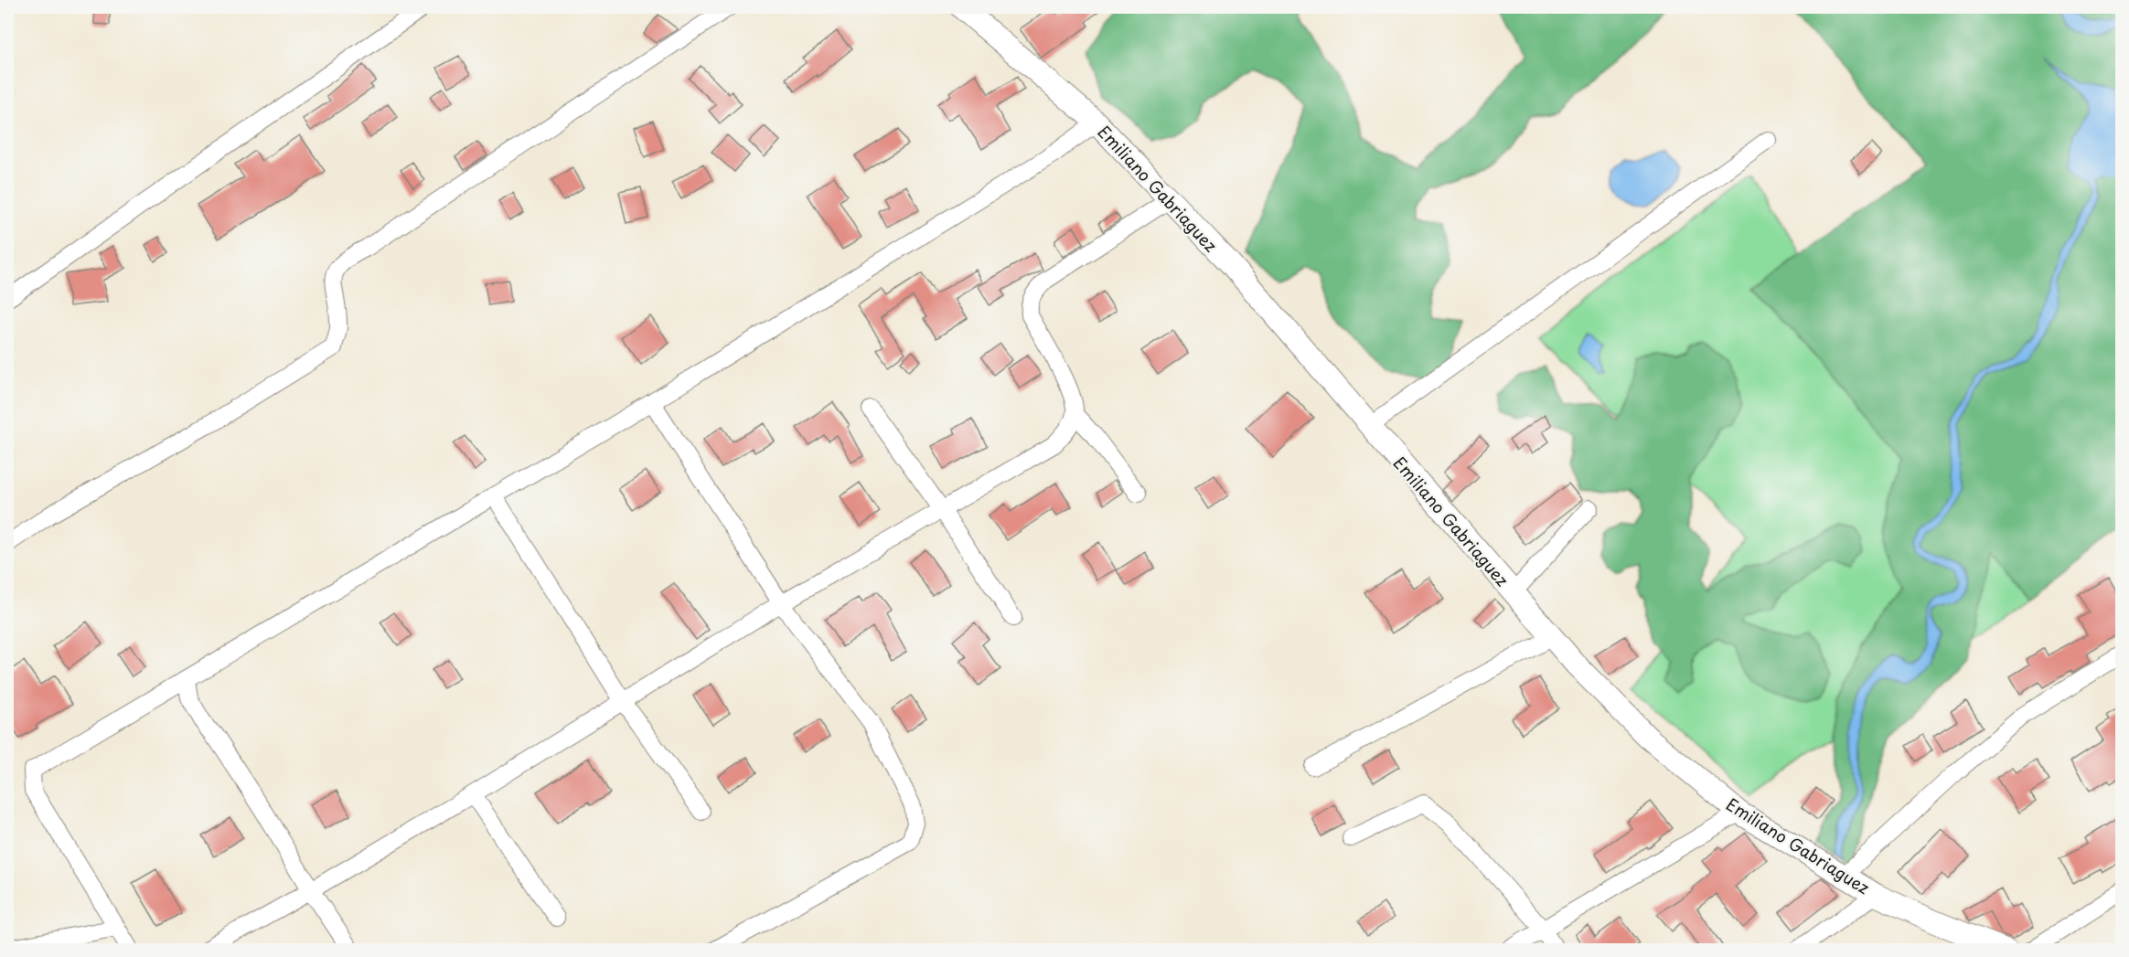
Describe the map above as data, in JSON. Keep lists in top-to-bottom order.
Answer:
{
  "streets": {
    "main road": ["Emiliano Gabriaguez"]
  }
}
